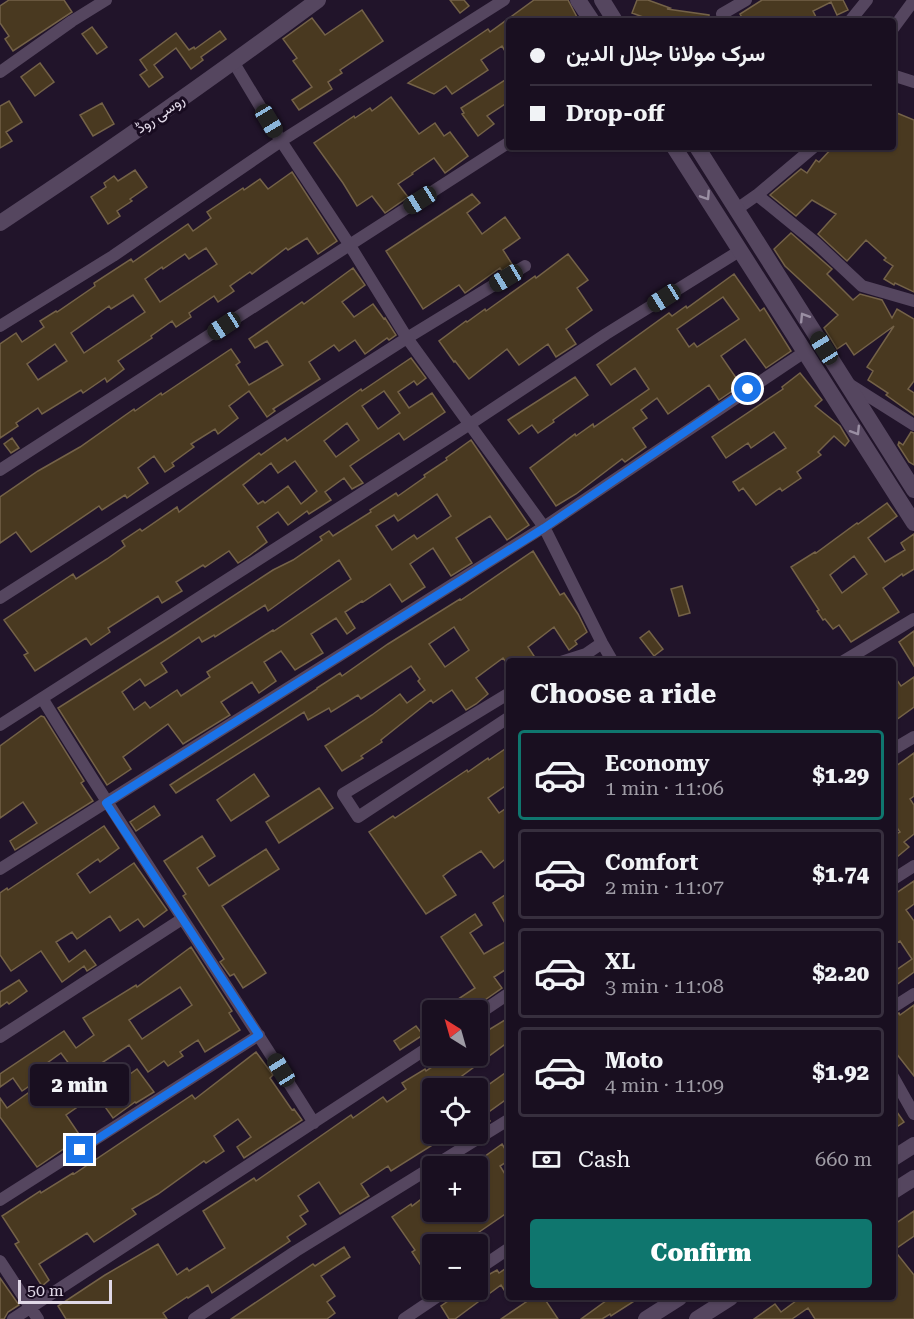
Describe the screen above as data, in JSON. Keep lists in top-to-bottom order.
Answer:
{
  "streets": {
    "main road": ["روسی روڈ"]
  },
  "scale_bar": "50 m",
  "north": "top left",
  "page": {
    "banner": ["سرک مولانا جلال الدین", "Drop-off"],
    "heading": "Choose a ride",
    "list": [
      {
        "name": "Economy",
        "note": "1 min · 11:06",
        "value": "$1.29"
      },
      {
        "name": "Comfort",
        "note": "2 min · 11:07",
        "value": "$1.74"
      },
      {
        "name": "XL",
        "note": "3 min · 11:08",
        "value": "$2.20"
      },
      {
        "name": "Moto",
        "note": "4 min · 11:09",
        "value": "$1.92"
      }
    ],
    "map_buttons": ["+", "−"],
    "bubble": "2 min",
    "pay": ["Cash", "660 m"],
    "buttons": "Confirm",
    "scale": "50 m"
  }
}
